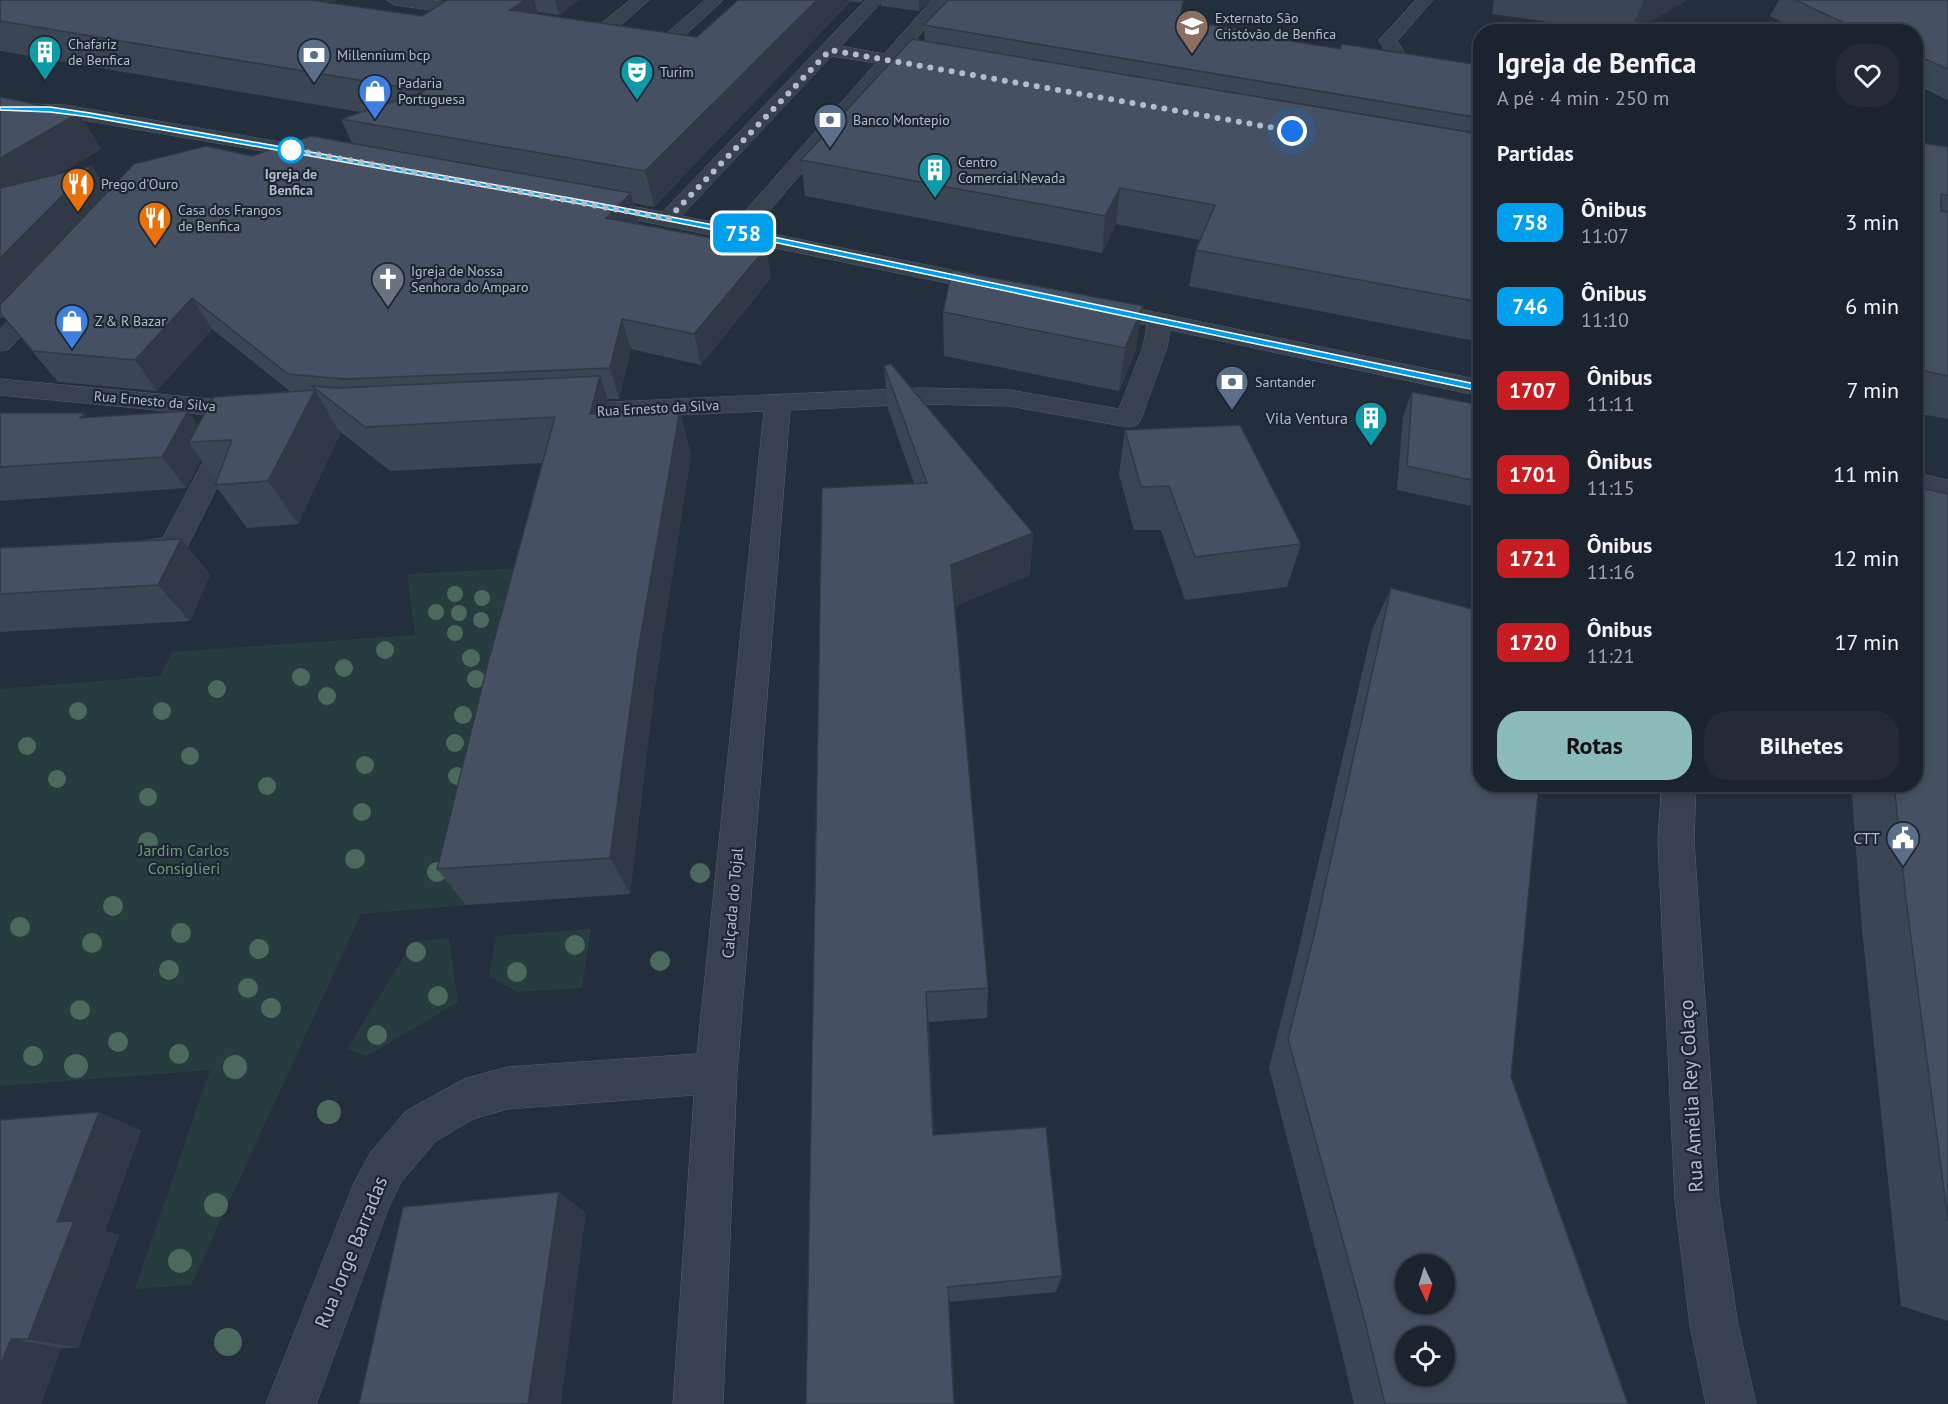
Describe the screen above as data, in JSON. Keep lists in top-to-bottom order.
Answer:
{
  "streets": {
    "street": [
      "Rua Ernesto da Silva",
      "Calçada do Tojal",
      "Rua Amélia Rey Colaço",
      "Rua Jorge Barradas"
    ]
  },
  "crossings": [
    ["Rua Ernesto da Silva", "Calçada do Tojal"],
    ["Calçada do Tojal", "Rua Jorge Barradas"]
  ],
  "parks": ["Jardim Carlos Consiglieri"],
  "places": {
    "school or university": ["Externato São Cristóvão de Benfica"],
    "building": ["Chafariz de Benfica", "Centro Comercial Nevada", "Vila Ventura"],
    "bank": ["Millennium bcp", "Banco Montepio", "Santander"],
    "theatre": ["Turim"],
    "shop": ["Padaria Portuguesa", "Z & R Bazar"],
    "other": ["Igreja de Benfica"],
    "restaurant": ["Prego d'Ouro", "Casa dos Frangos de Benfica"],
    "church": ["Igreja de Nossa Senhora do Amparo"],
    "public building": ["CTT"]
  },
  "lines": ["bus line 758"],
  "north": "bottom",
  "page": {
    "on_map": "758",
    "heading": [
      ["Igreja de Benfica", "A pé · 4 min · 250 m"],
      "Partidas"
    ],
    "list": [
      {
        "mark": "758",
        "name": "Ônibus",
        "note": "11:07",
        "value": "3 min"
      },
      {
        "mark": "746",
        "name": "Ônibus",
        "note": "11:10",
        "value": "6 min"
      },
      {
        "mark": "1707",
        "name": "Ônibus",
        "note": "11:11",
        "value": "7 min"
      },
      {
        "mark": "1701",
        "name": "Ônibus",
        "note": "11:15",
        "value": "11 min"
      },
      {
        "mark": "1721",
        "name": "Ônibus",
        "note": "11:16",
        "value": "12 min"
      },
      {
        "mark": "1720",
        "name": "Ônibus",
        "note": "11:21",
        "value": "17 min"
      }
    ],
    "buttons": ["Rotas", "Bilhetes"]
  }
}
